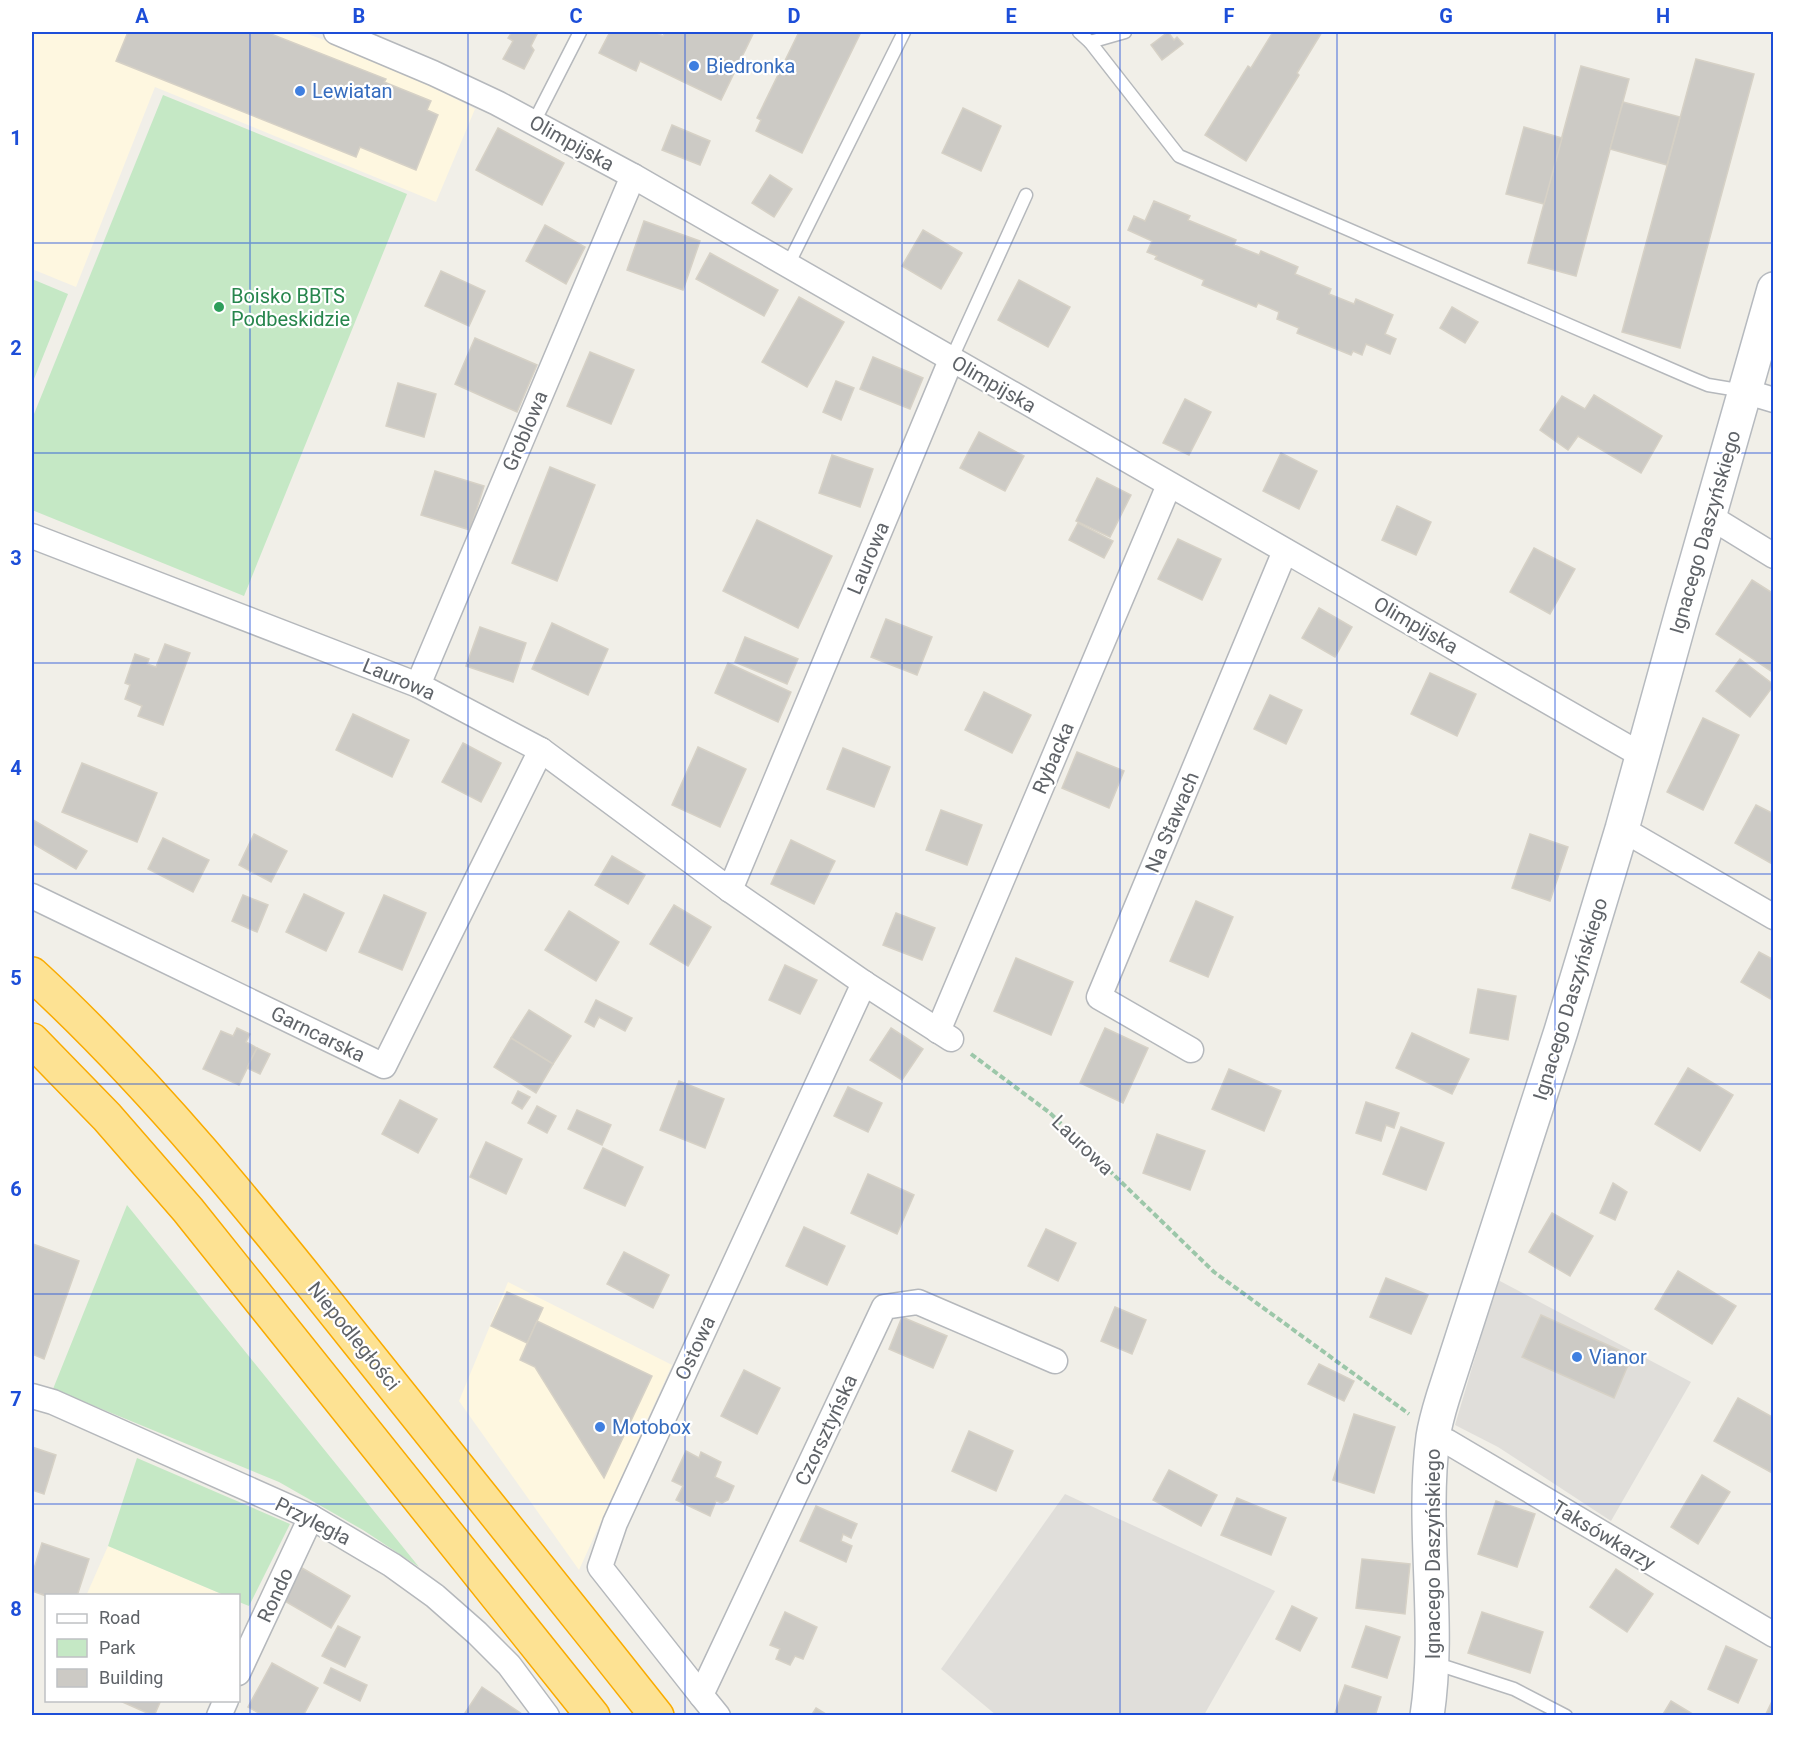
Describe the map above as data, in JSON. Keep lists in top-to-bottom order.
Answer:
{
  "streets": {
    "highway": ["Niepodległości"],
    "street": [
      "Olimpijska",
      "Groblowa",
      "Ignacego Daszyńskiego",
      "Laurowa",
      "Rybacka",
      "Na Stawach",
      "Garncarska",
      "Ostowa",
      "Czorsztyńska",
      "Przyległa",
      "Taksówkarzy",
      "Rondo"
    ]
  },
  "crossings": [
    ["Olimpijska", "Groblowa"],
    ["Olimpijska", "Ignacego Daszyńskiego"],
    ["Olimpijska", "Laurowa"],
    ["Olimpijska", "Rybacka"],
    ["Olimpijska", "Na Stawach"],
    ["Groblowa", "Laurowa"],
    ["Ignacego Daszyńskiego", "Laurowa"],
    ["Ignacego Daszyńskiego", "Taksówkarzy"],
    ["Laurowa", "Rybacka"],
    ["Laurowa", "Garncarska"],
    ["Laurowa", "Ostowa"],
    ["Laurowa", "Taksówkarzy"],
    ["Ostowa", "Czorsztyńska"],
    ["Przyległa", "Rondo"]
  ],
  "places": [
    "Biedronka",
    "Lewiatan",
    "Boisko BBTS Podbeskidzie",
    "Vianor",
    "Motobox"
  ],
  "legend": ["Road", "Park", "Building"],
  "grid": {
    "columns": [
      "A",
      "B",
      "C",
      "D",
      "E",
      "F",
      "G",
      "H"
    ],
    "rows": [
      "1",
      "2",
      "3",
      "4",
      "5",
      "6",
      "7",
      "8"
    ]
  }
}
